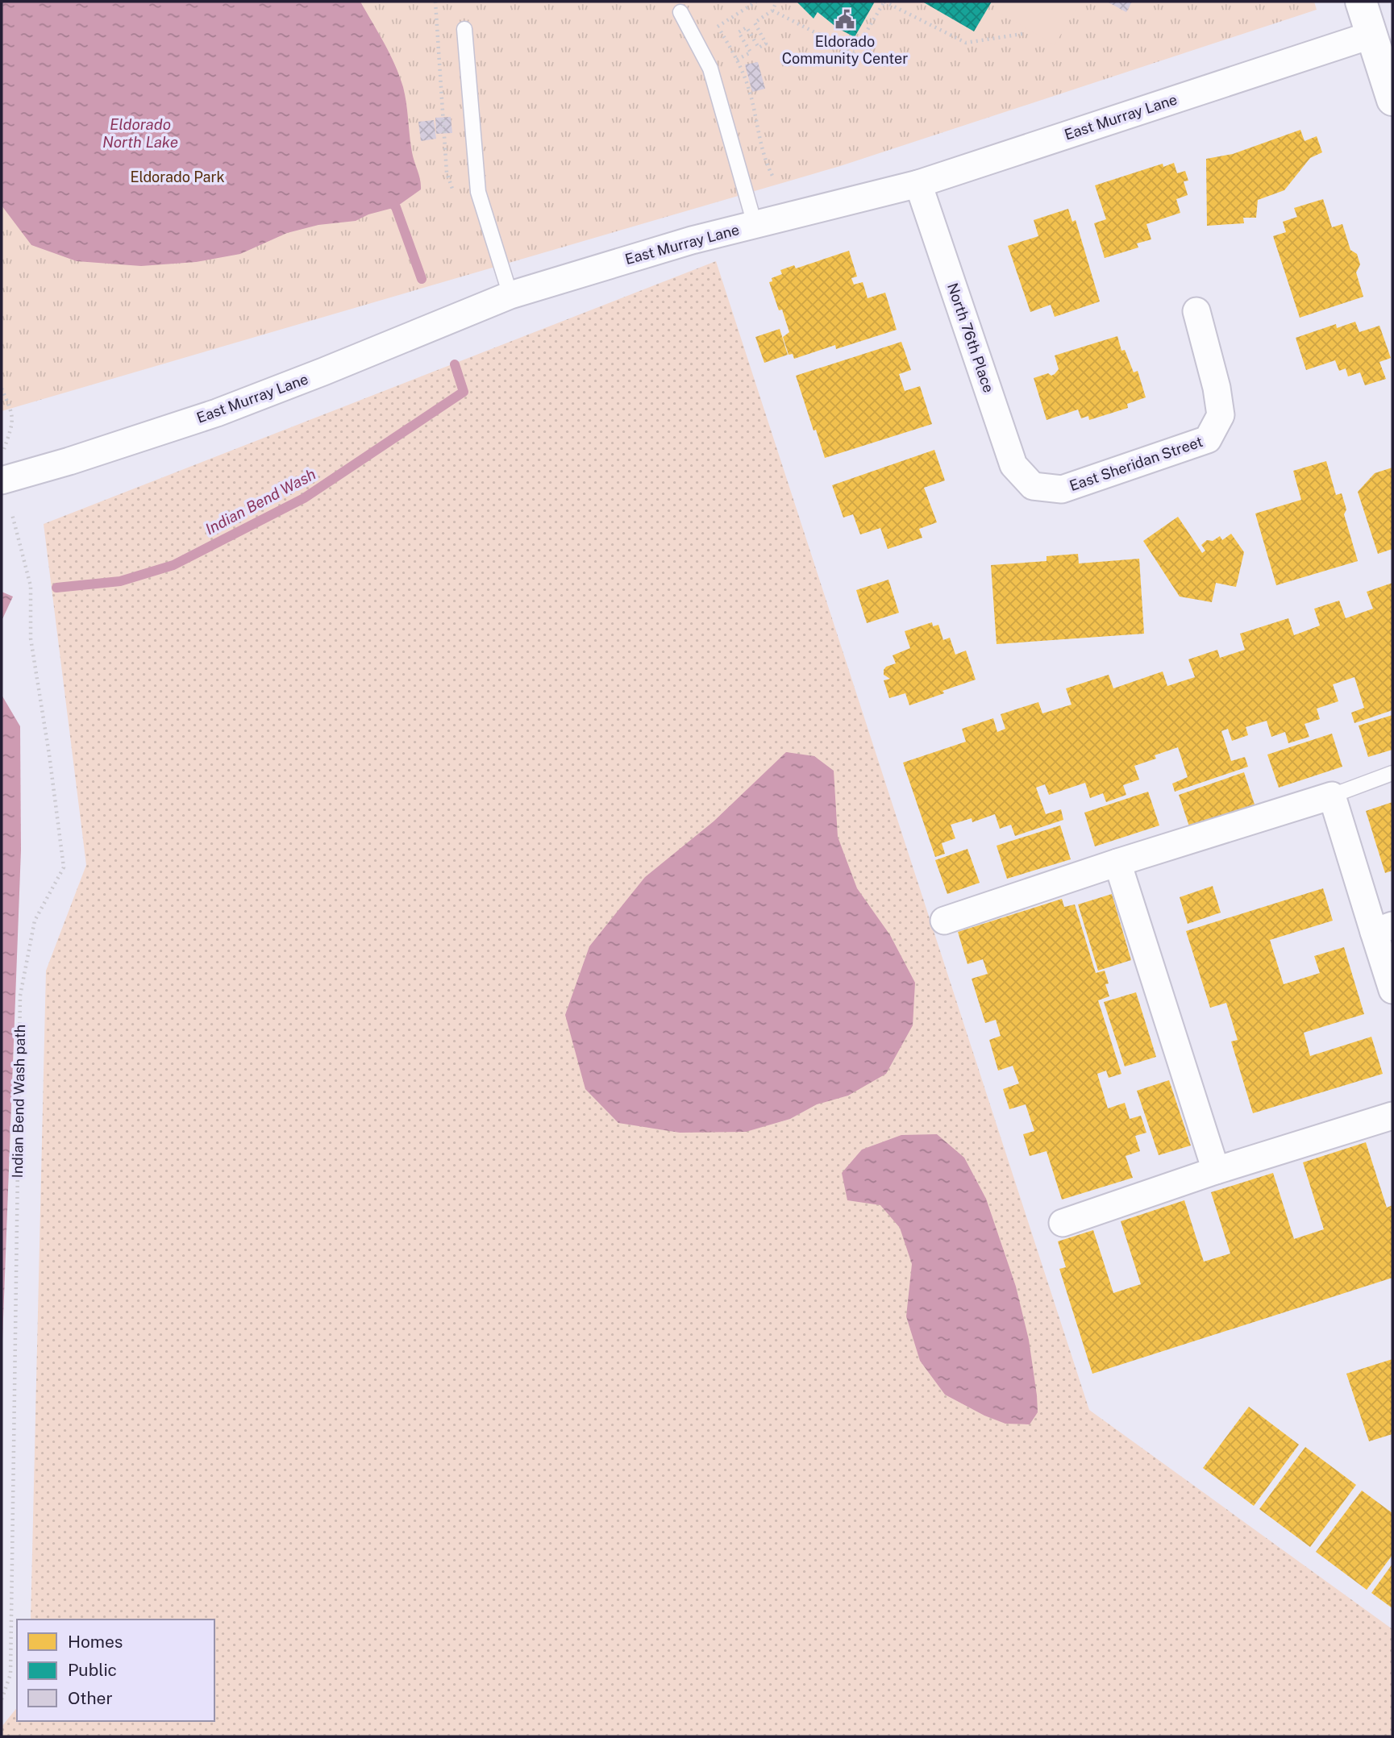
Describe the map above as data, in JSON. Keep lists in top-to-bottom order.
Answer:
{
  "streets": {
    "street": ["East Murray Lane", "North 76th Place", "East Sheridan Street"],
    "path": ["Indian Bend Wash path"]
  },
  "crossings": [
    ["East Murray Lane", "North 76th Place"],
    ["North 76th Place", "East Sheridan Street"]
  ],
  "water": ["Eldorado North Lake", "Indian Bend Wash"],
  "parks": ["Eldorado Park"],
  "places": {
    "public building": ["Eldorado Community Center"]
  },
  "legend": ["Homes", "Public", "Other"]
}
